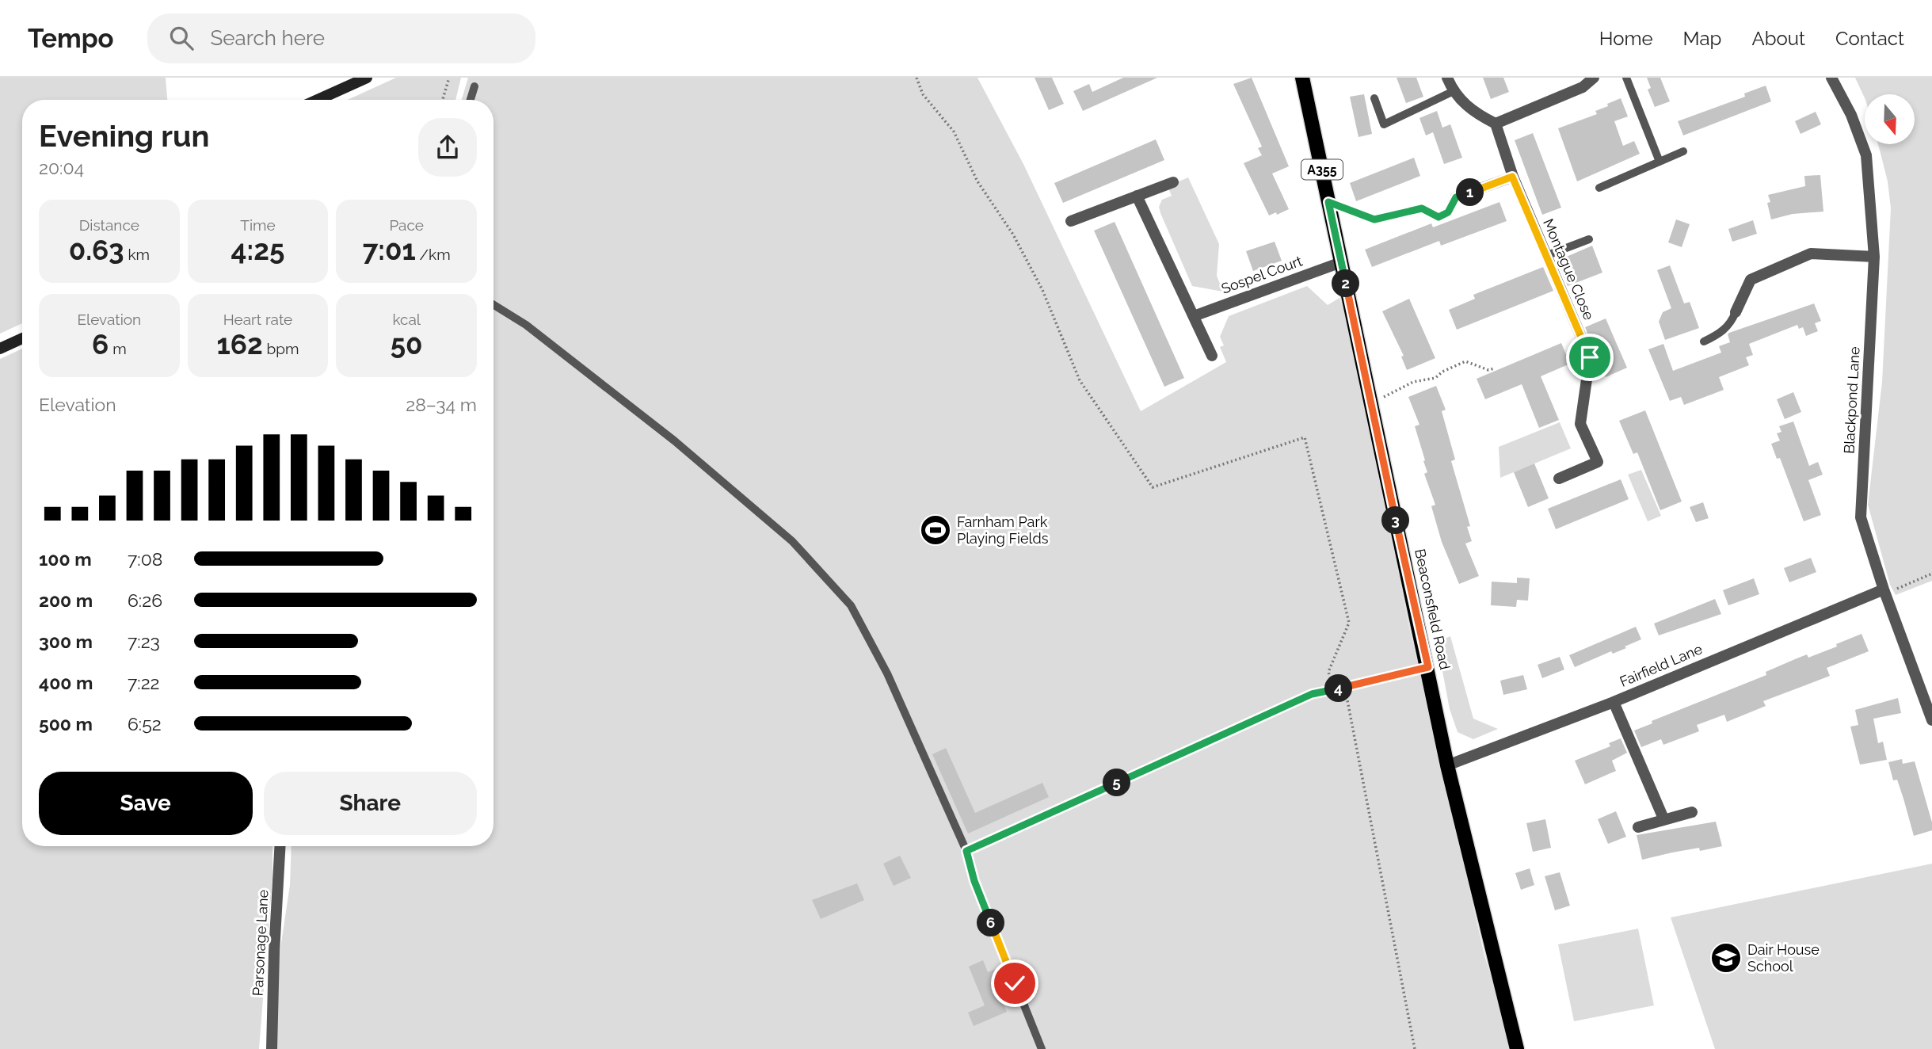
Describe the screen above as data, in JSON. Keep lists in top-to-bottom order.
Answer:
{
  "streets": {
    "main road": ["A355", "Beaconsfield Road"],
    "street": [
      "Montague Close",
      "Sospel Court",
      "Blackpond Lane",
      "Fairfield Lane",
      "Parsonage Lane"
    ]
  },
  "crossings": [
    ["Sospel Court", "Beaconsfield Road"],
    ["Blackpond Lane", "Fairfield Lane"],
    ["Beaconsfield Road", "Fairfield Lane"]
  ],
  "places": {
    "sports": ["Farnham Park Playing Fields"],
    "school or university": ["Dair House School"]
  },
  "north": "bottom",
  "page": {
    "header": "Tempo",
    "search": "Search here",
    "nav": [
      "Home",
      "Map",
      "About",
      "Contact"
    ],
    "heading": ["Evening run", "20:04"],
    "pins": [
      "1",
      "2",
      "3",
      "4",
      "5",
      "6"
    ],
    "stats": [
      ["Distance", "0.63 km"],
      ["Time", "4:25"],
      ["Pace", "7:01 /km"],
      ["Elevation", "6 m"],
      ["Heart rate", "162 bpm"],
      ["kcal", "50"]
    ],
    "chart": ["Elevation", "28–34 m"],
    "list": [
      {
        "name": "100 m",
        "note": "7:08"
      },
      {
        "name": "200 m",
        "note": "6:26"
      },
      {
        "name": "300 m",
        "note": "7:23"
      },
      {
        "name": "400 m",
        "note": "7:22"
      },
      {
        "name": "500 m",
        "note": "6:52"
      }
    ],
    "buttons": ["Save", "Share"]
  }
}
